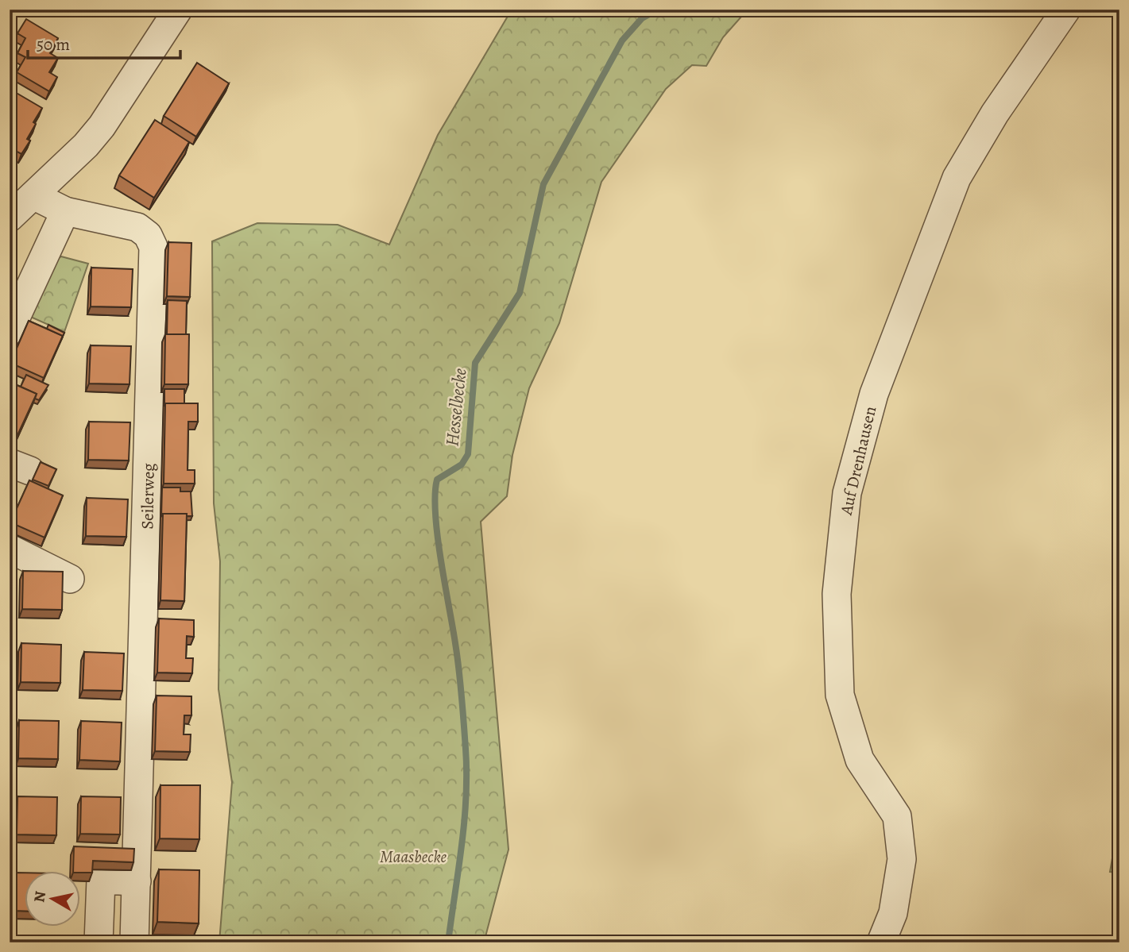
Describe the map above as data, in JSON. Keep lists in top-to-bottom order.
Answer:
{
  "streets": {
    "street": ["Auf Drenhausen", "Seilerweg"]
  },
  "water": ["Hesselbecke"],
  "parks": ["Maasbecke"],
  "scale_bar": "50 m",
  "north": "left"
}
